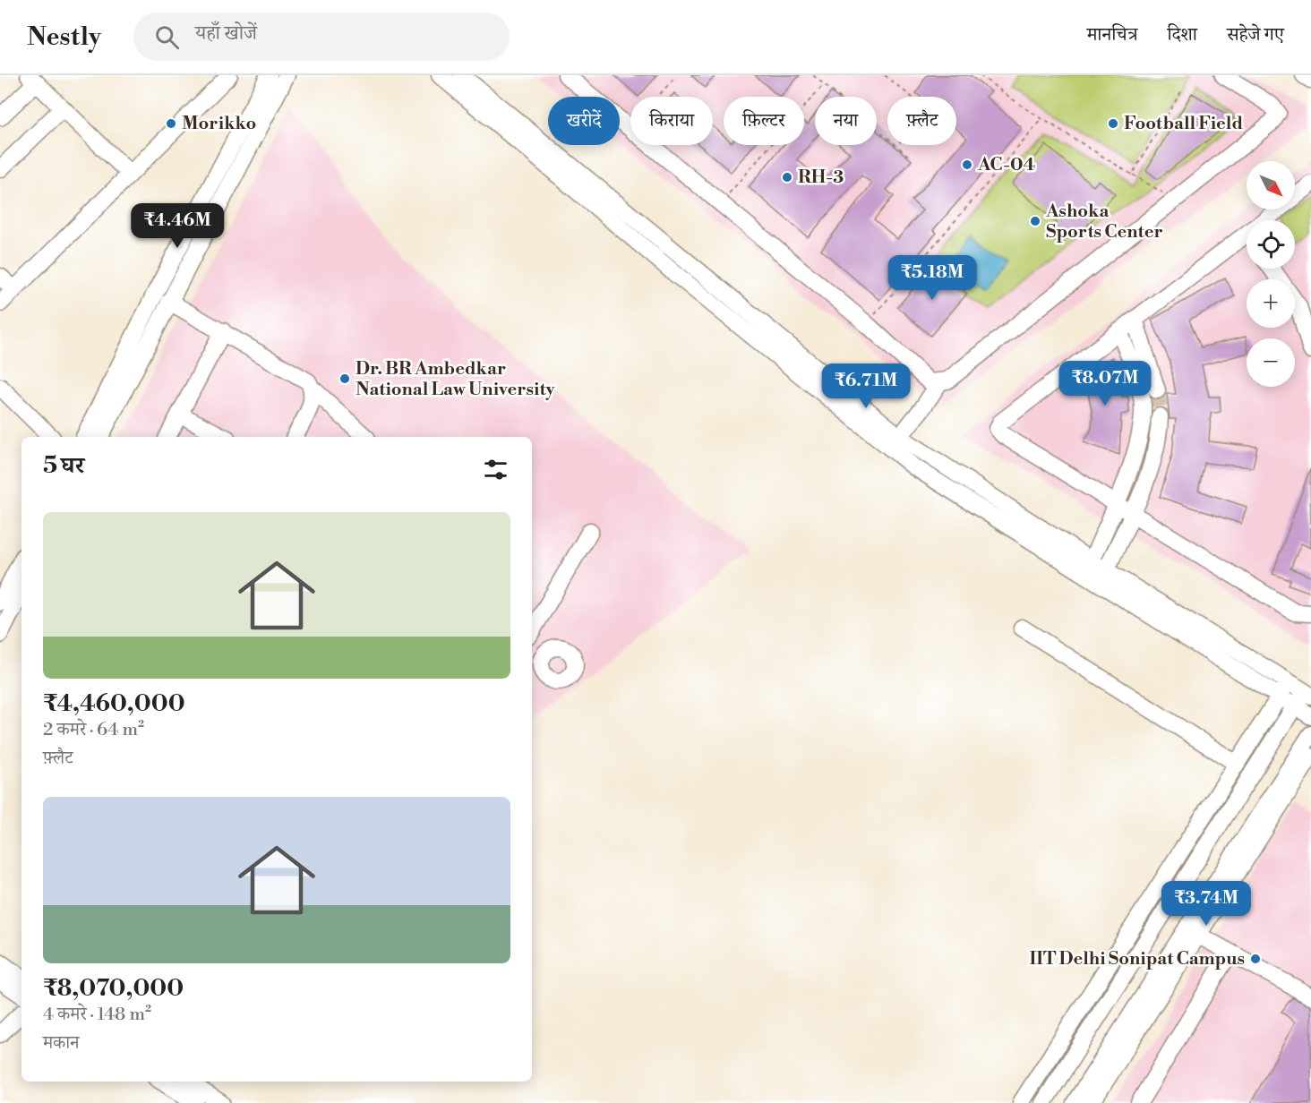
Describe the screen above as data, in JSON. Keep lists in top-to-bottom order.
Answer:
{
  "places": [
    "Morikko",
    "Football Field",
    "AC-04",
    "RH-3",
    "Ashoka Sports Center",
    "Dr. BR Ambedkar National Law University",
    "IIT Delhi Sonipat Campus"
  ],
  "north": "bottom right",
  "page": {
    "header": "Nestly",
    "search": "यहाँ खोजें",
    "nav": ["मानचित्र", "दिशा", "सहेजे गए"],
    "chip": [
      "खरीदें",
      "किराया",
      "फ़िल्टर",
      "नया",
      "फ़्लैट"
    ],
    "map_buttons": ["+", "−"],
    "price": [
      "₹4.46M",
      "₹5.18M",
      "₹8.07M",
      "₹6.71M",
      "₹3.74M"
    ],
    "heading": "5 घर",
    "list": [
      {
        "name": "₹4,460,000",
        "note": "2 कमरे · 64 m² · फ़्लैट"
      },
      {
        "name": "₹8,070,000",
        "note": "4 कमरे · 148 m² · मकान"
      }
    ]
  }
}
